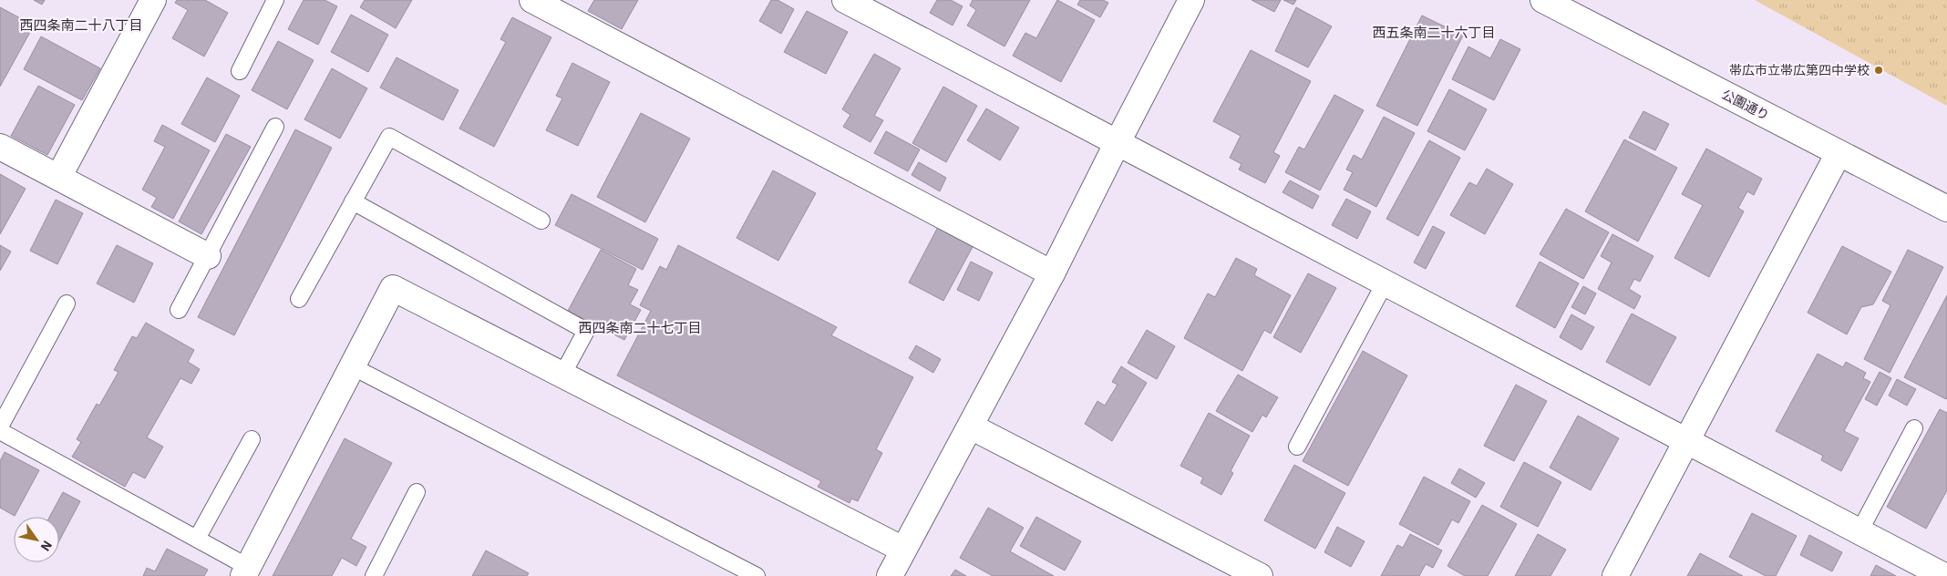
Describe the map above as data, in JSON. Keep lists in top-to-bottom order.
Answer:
{
  "streets": {
    "street": ["公園通り"]
  },
  "districts": ["西四条南二十八丁目", "西五条南二十六丁目", "西四条南二十七丁目"],
  "places": ["帯広市立帯広第四中学校"],
  "north": "bottom right"
}
